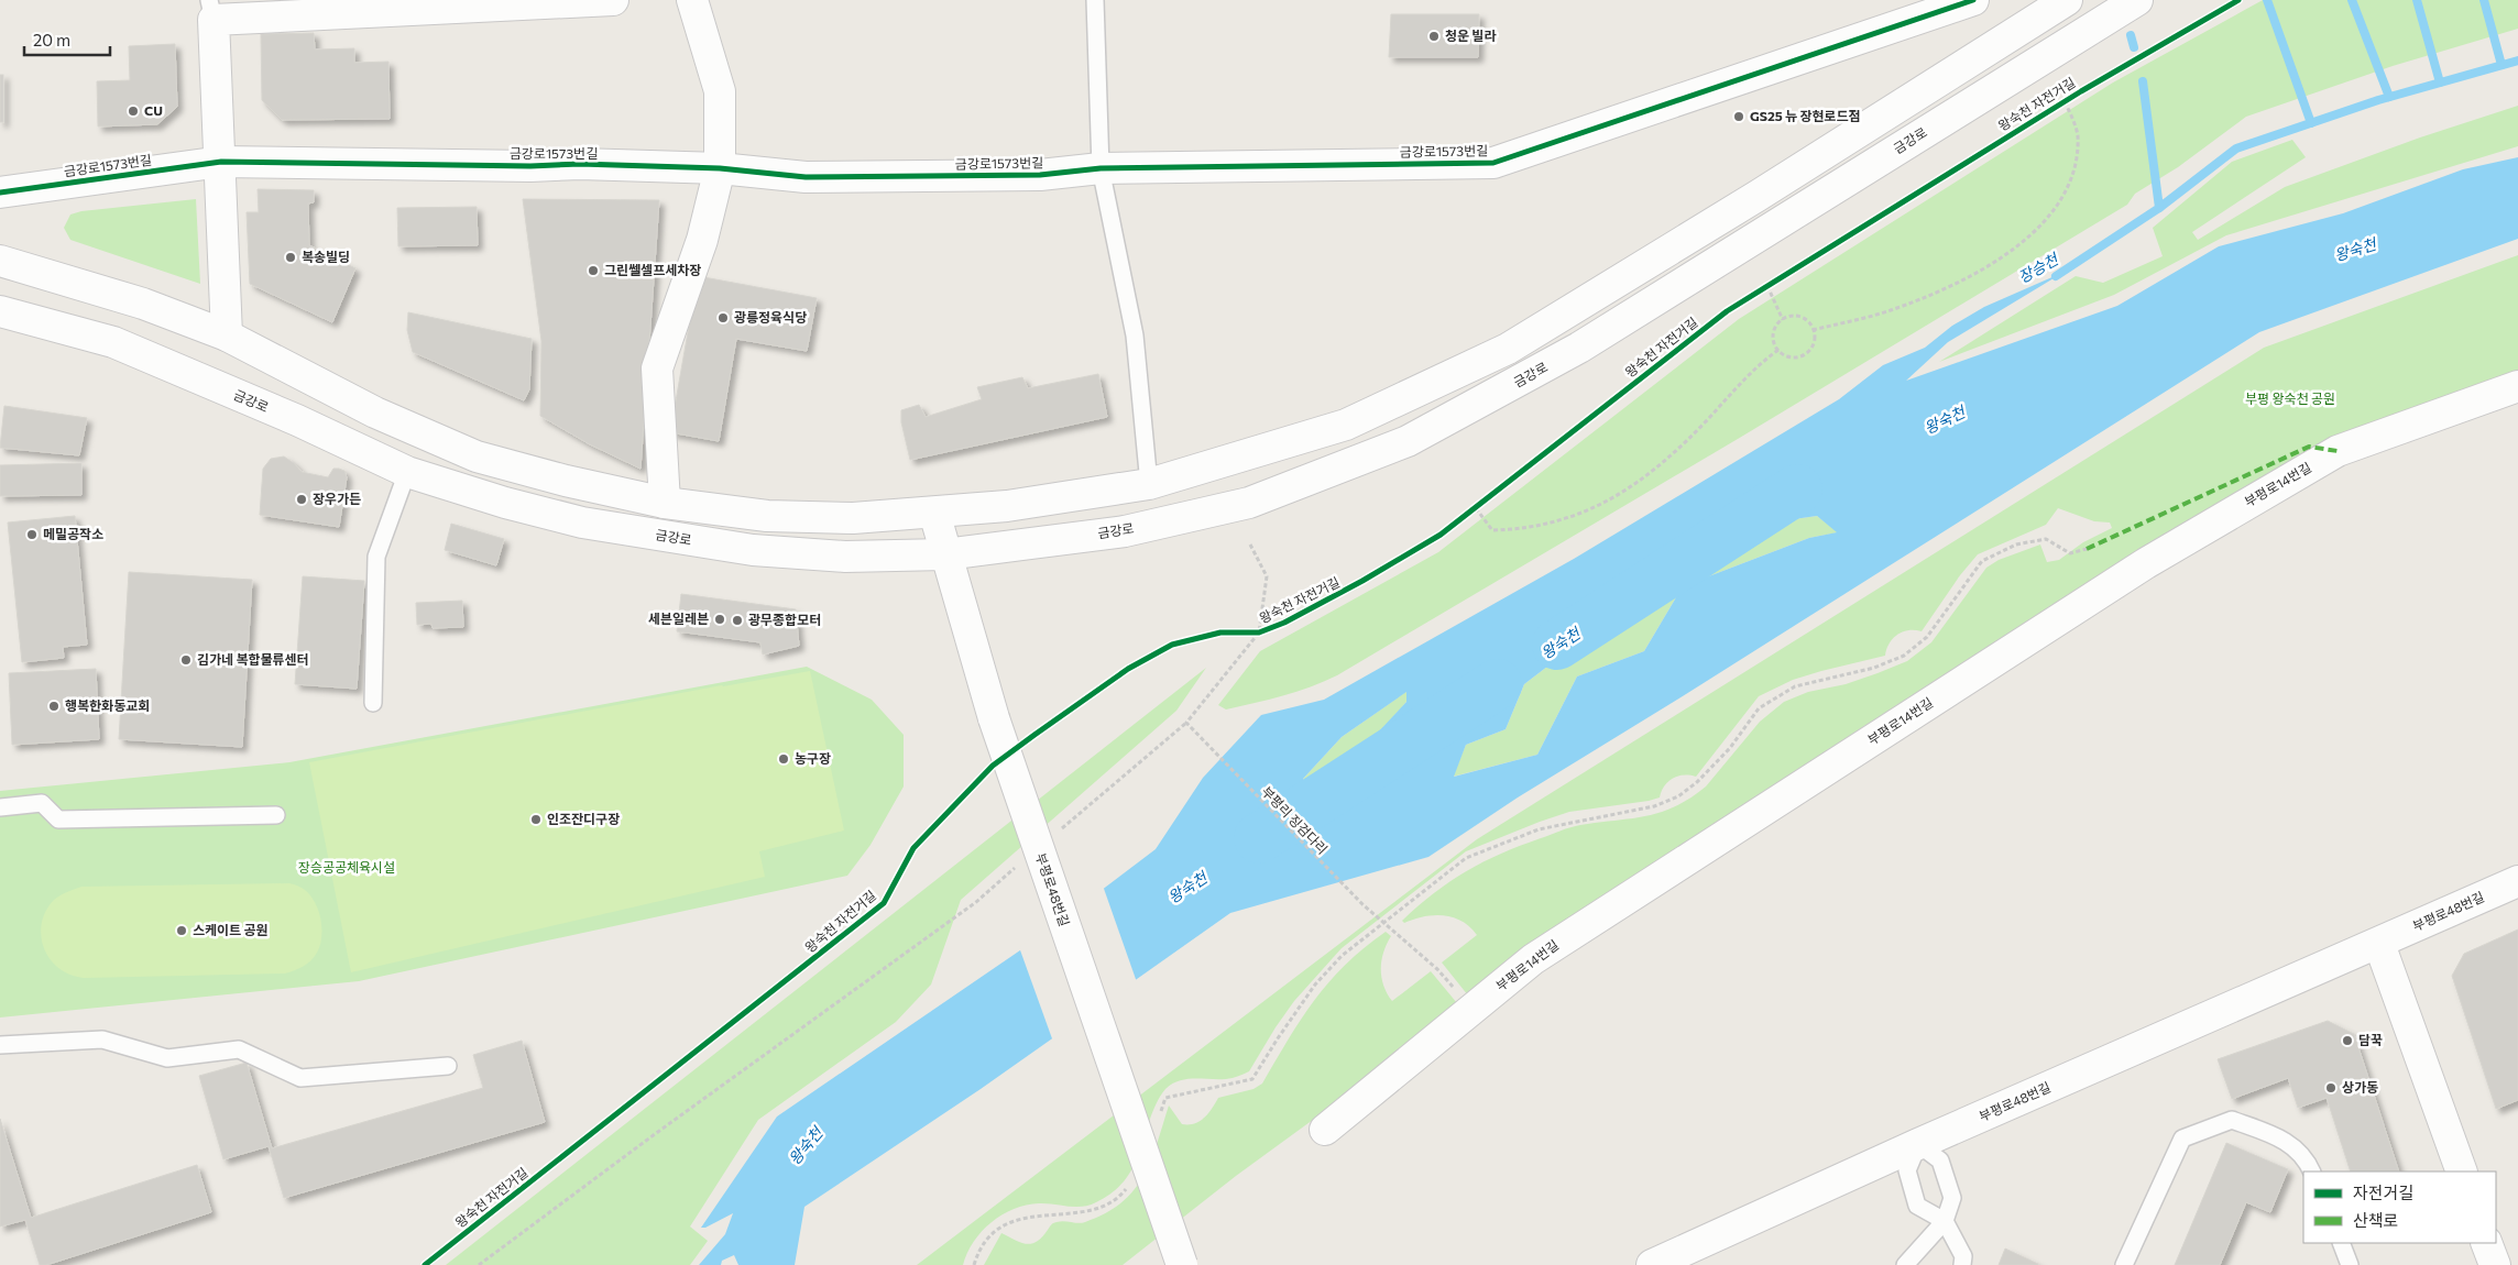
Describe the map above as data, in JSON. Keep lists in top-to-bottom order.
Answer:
{
  "streets": {
    "street": [
      "금강로",
      "금강로1573번길",
      "부평로14번길",
      "부평로48번길"
    ],
    "path": ["부평리 징검다리"],
    "cycle path": ["왕숙천 자전거길"]
  },
  "crossings": [
    ["금강로", "부평로48번길"]
  ],
  "water": ["왕숙천", "장승천"],
  "parks": ["부평 왕숙천 공원", "장승공공체육시설"],
  "places": [
    "청운 빌라",
    "CU",
    "GS25 뉴 장현로드점",
    "복송빌딩",
    "그린쎌셀프세차장",
    "광릉정육식당",
    "장우가든",
    "메밀공작소",
    "세븐일레븐",
    "광무종합모터",
    "김가네 복합물류센터",
    "행복한화동교회",
    "농구장",
    "인조잔디구장",
    "스케이트 공원",
    "담꾹",
    "상가동"
  ],
  "legend": ["자전거길", "산책로"],
  "scale_bar": "20 m"
}
